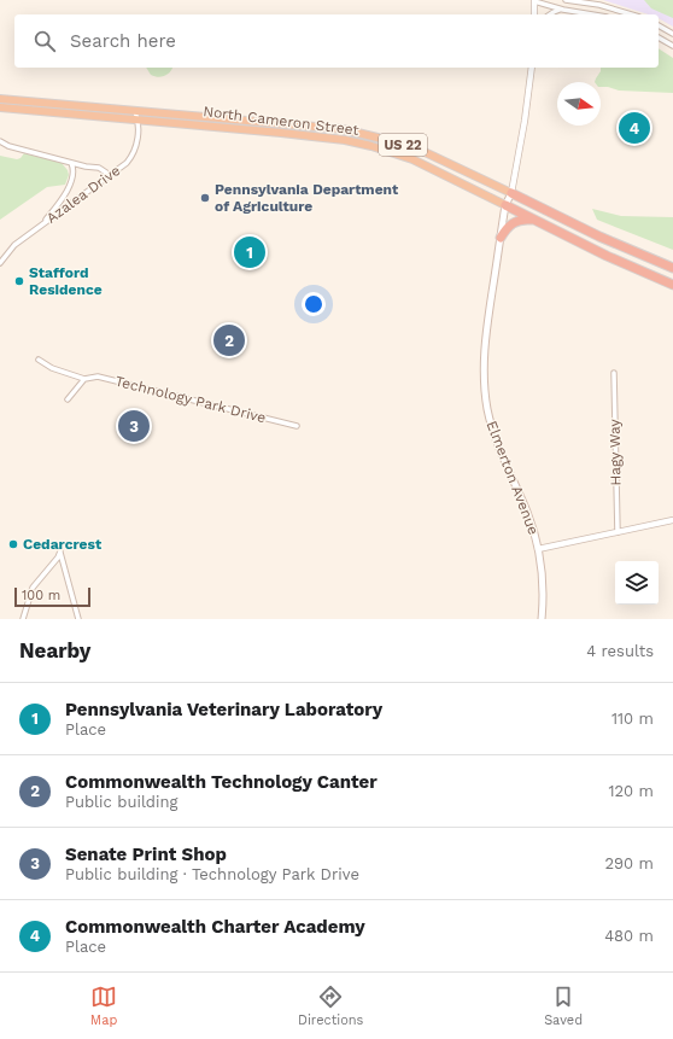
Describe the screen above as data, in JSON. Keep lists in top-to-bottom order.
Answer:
{
  "streets": {
    "highway": ["North Cameron Street", "US 22"],
    "main road": ["Elmerton Avenue"],
    "street": ["Azalea Drive", "Technology Park Drive", "Hagy Way"]
  },
  "crossings": [
    ["North Cameron Street", "Azalea Drive"],
    ["North Cameron Street", "Elmerton Avenue"]
  ],
  "places": ["Pennsylvania Department of Agriculture", "Stafford Residence", "Cedarcrest"],
  "scale_bar": "100 m",
  "north": "right",
  "page": {
    "search": "Search here",
    "pins": [
      "4",
      "1",
      "2",
      "3"
    ],
    "scale": "100 m",
    "heading": ["Nearby", "4 results"],
    "list": [
      {
        "mark": "1",
        "name": "Pennsylvania Veterinary Laboratory",
        "note": "Place",
        "value": "110 m"
      },
      {
        "mark": "2",
        "name": "Commonwealth Technology Canter",
        "note": "Public building",
        "value": "120 m"
      },
      {
        "mark": "3",
        "name": "Senate Print Shop",
        "note": "Public building · Technology Park Drive",
        "value": "290 m"
      },
      {
        "mark": "4",
        "name": "Commonwealth Charter Academy",
        "note": "Place",
        "value": "480 m"
      }
    ],
    "nav": ["Map", "Directions", "Saved"]
  }
}
